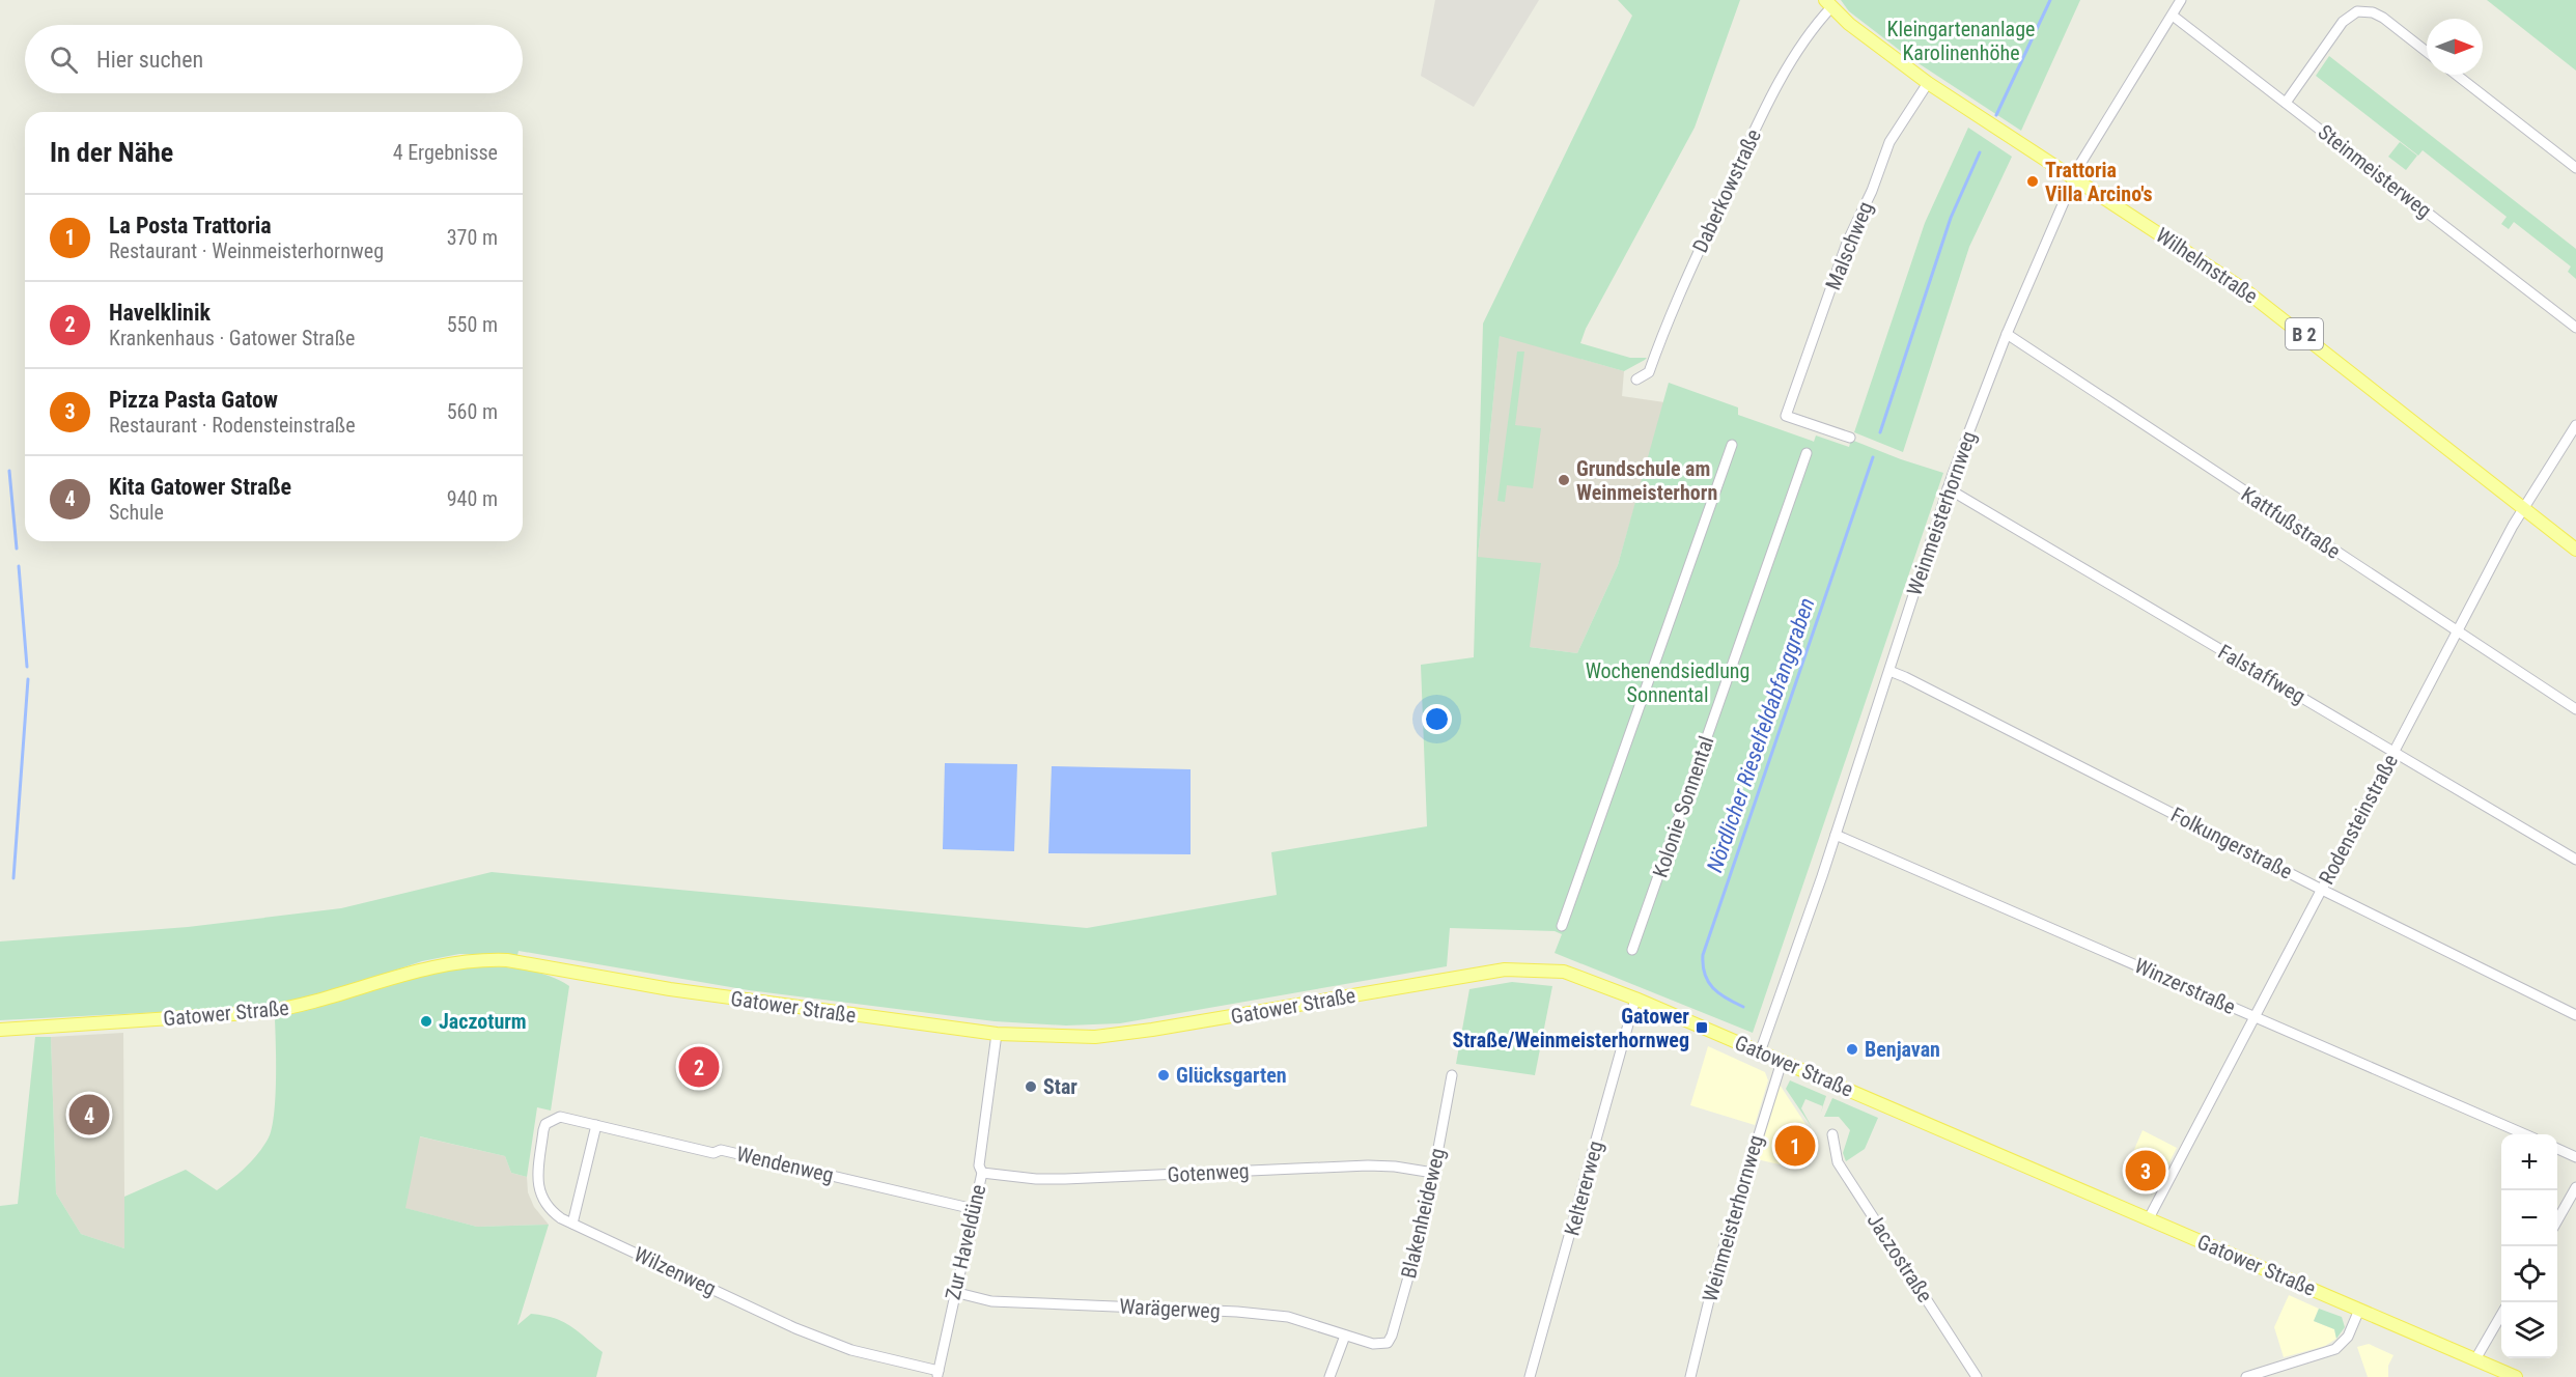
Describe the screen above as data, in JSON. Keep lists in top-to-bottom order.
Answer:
{
  "streets": {
    "main road": ["Wilhelmstraße", "B 2", "Gatower Straße"],
    "street": [
      "Steinmeisterweg",
      "Daberkowstraße",
      "Malschweg",
      "Weinmeisterhornweg",
      "Kattfußstraße",
      "Falstaffweg",
      "Kolonie Sonnental",
      "Rodensteinstraße",
      "Folkungerstraße",
      "Winzerstraße",
      "Wendenweg",
      "Gotenweg",
      "Keltererweg",
      "Blakenheideweg",
      "Zur Haveldüne",
      "Jaczostraße",
      "Wilzenweg",
      "Warägerweg"
    ]
  },
  "crossings": [
    ["Steinmeisterweg", "Weinmeisterhornweg"],
    ["Daberkowstraße", "Wilhelmstraße"],
    ["Malschweg", "Wilhelmstraße"],
    ["Wilhelmstraße", "Weinmeisterhornweg"],
    ["Wilhelmstraße", "Rodensteinstraße"],
    ["Weinmeisterhornweg", "Kattfußstraße"],
    ["Weinmeisterhornweg", "Falstaffweg"],
    ["Weinmeisterhornweg", "Folkungerstraße"],
    ["Weinmeisterhornweg", "Winzerstraße"],
    ["Weinmeisterhornweg", "Gatower Straße"],
    ["Kattfußstraße", "Rodensteinstraße"],
    ["Falstaffweg", "Rodensteinstraße"],
    ["Rodensteinstraße", "Folkungerstraße"],
    ["Rodensteinstraße", "Winzerstraße"],
    ["Rodensteinstraße", "Gatower Straße"],
    ["Gatower Straße", "Keltererweg"],
    ["Gatower Straße", "Zur Haveldüne"],
    ["Wendenweg", "Zur Haveldüne"],
    ["Wendenweg", "Wilzenweg"],
    ["Gotenweg", "Blakenheideweg"],
    ["Gotenweg", "Zur Haveldüne"],
    ["Blakenheideweg", "Warägerweg"],
    ["Zur Haveldüne", "Wilzenweg"],
    ["Zur Haveldüne", "Warägerweg"]
  ],
  "water": ["Nördlicher Rieselfeldabfanggraben"],
  "parks": ["Kleingartenanlage Karolinenhöhe", "Wochenendsiedlung Sonnental"],
  "places": {
    "other": [
      "Trattoria Villa Arcino's",
      "Grundschule am Weinmeisterhorn",
      "Jaczoturm",
      "Benjavan",
      "Glücksgarten",
      "Star"
    ],
    "transit": ["Gatower Straße/Weinmeisterhornweg"]
  },
  "north": "right",
  "page": {
    "search": "Hier suchen",
    "heading": ["In der Nähe", "4 Ergebnisse"],
    "list": [
      {
        "mark": "1",
        "name": "La Posta Trattoria",
        "note": "Restaurant · Weinmeisterhornweg",
        "value": "370 m"
      },
      {
        "mark": "2",
        "name": "Havelklinik",
        "note": "Krankenhaus · Gatower Straße",
        "value": "550 m"
      },
      {
        "mark": "3",
        "name": "Pizza Pasta Gatow",
        "note": "Restaurant · Rodensteinstraße",
        "value": "560 m"
      },
      {
        "mark": "4",
        "name": "Kita Gatower Straße",
        "note": "Schule",
        "value": "940 m"
      }
    ],
    "pins": [
      "2",
      "4",
      "1",
      "3"
    ],
    "map_buttons": ["+", "−"]
  }
}
